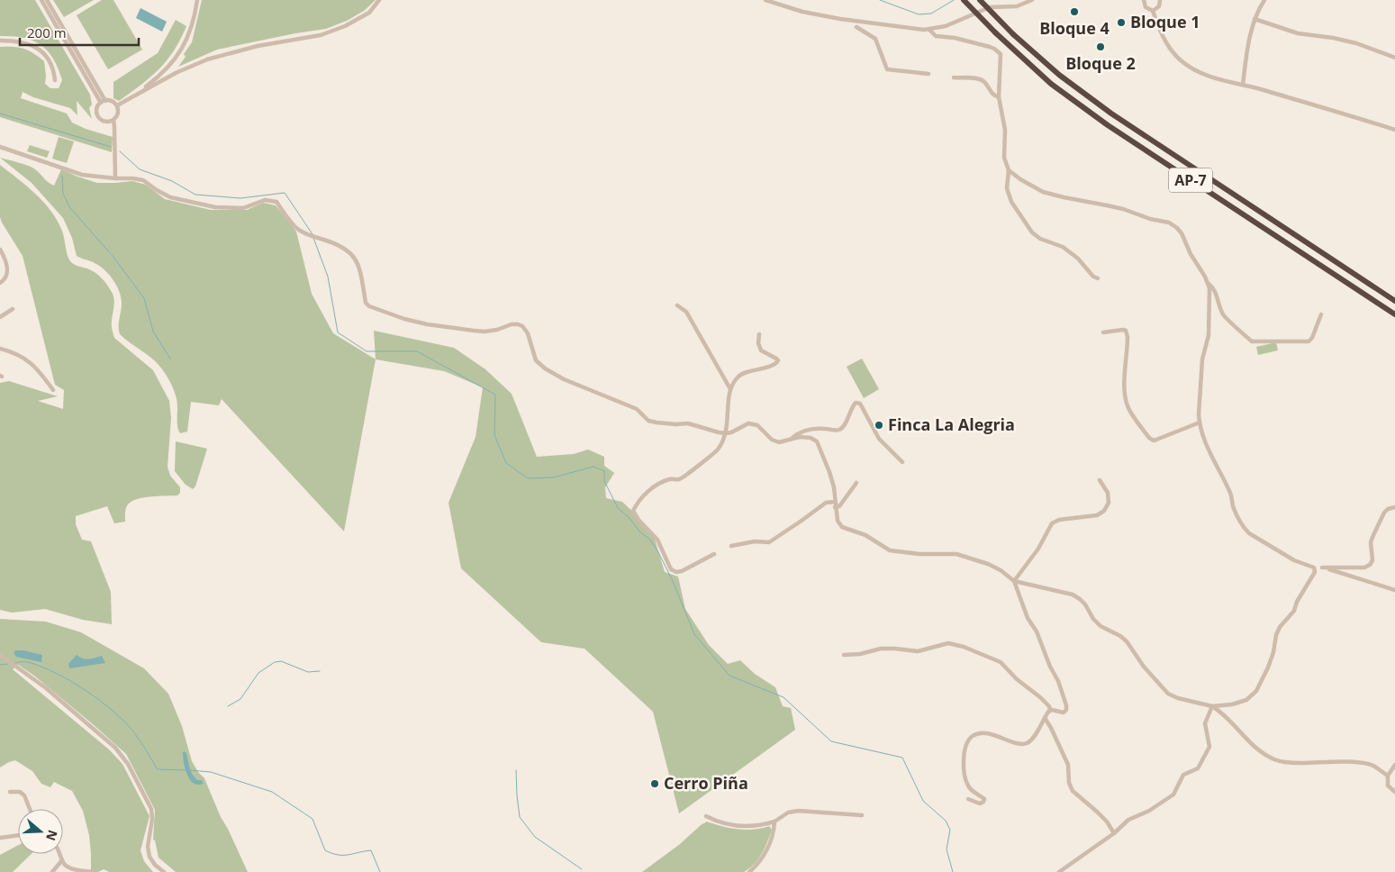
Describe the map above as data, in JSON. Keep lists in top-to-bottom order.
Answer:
{
  "streets": {
    "highway": ["AP-7"]
  },
  "places": [
    "Bloque 4",
    "Bloque 1",
    "Bloque 2",
    "Finca La Alegria",
    "Cerro Piña"
  ],
  "scale_bar": "200 m",
  "north": "right"
}
